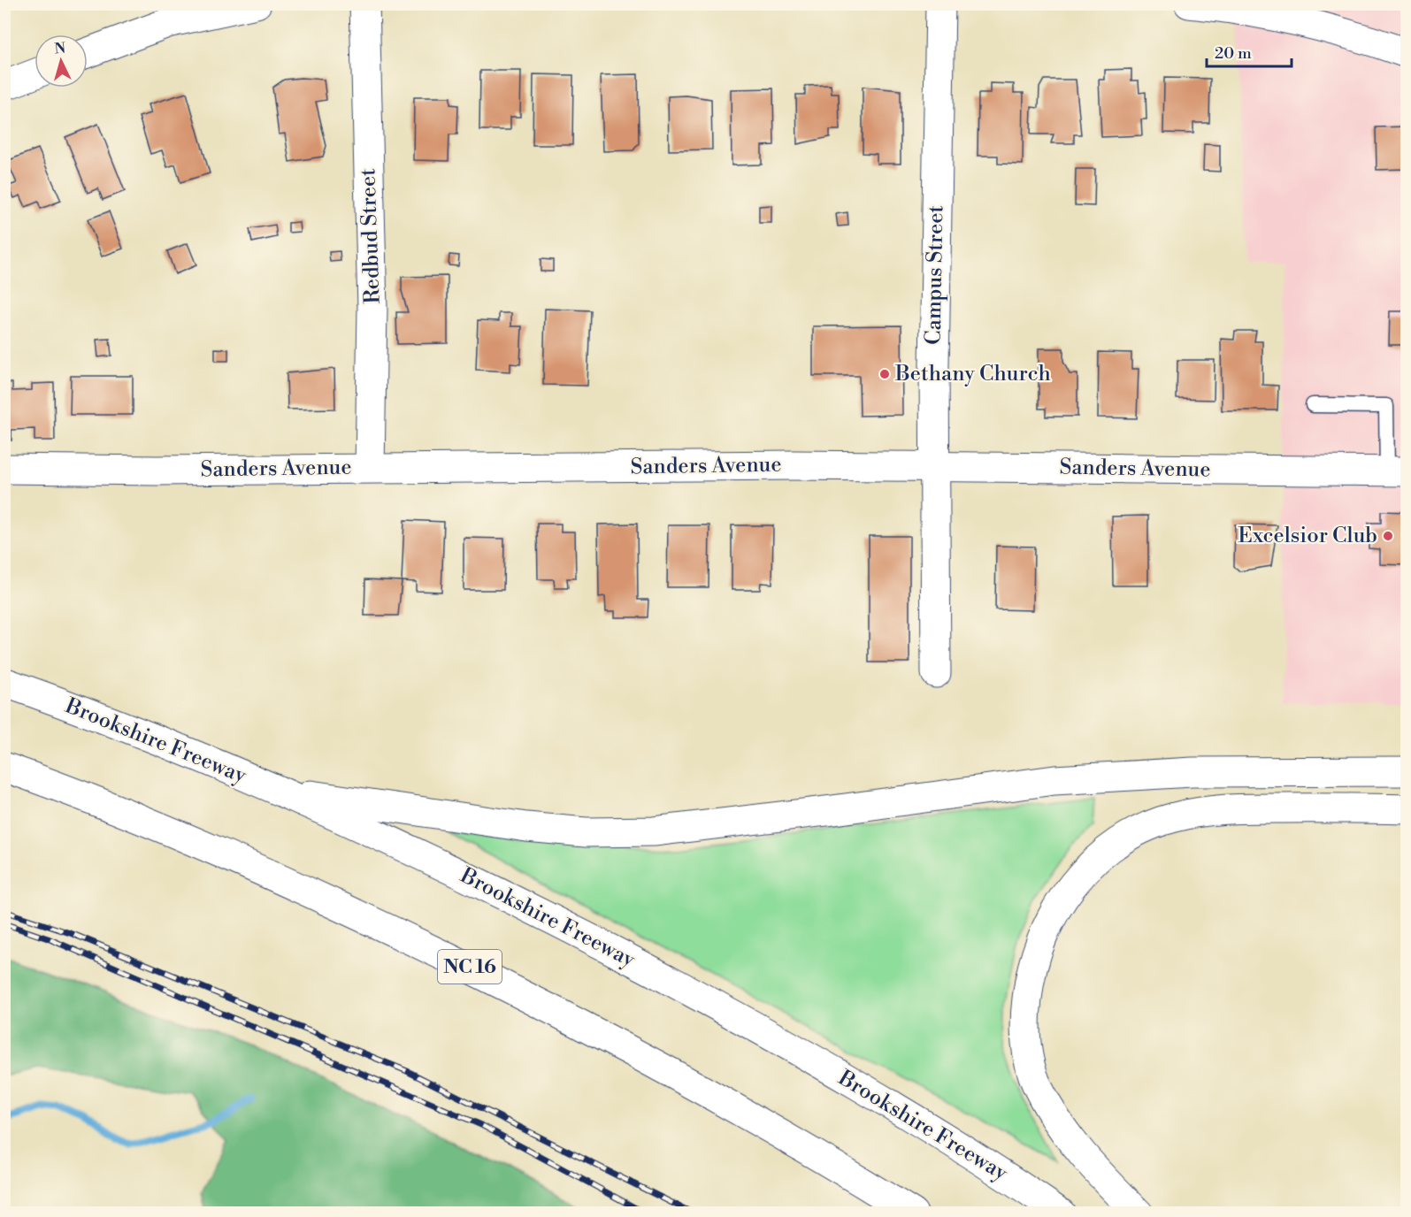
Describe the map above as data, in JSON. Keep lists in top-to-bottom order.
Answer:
{
  "streets": {
    "main road": [
      "Redbud Street",
      "Campus Street",
      "Sanders Avenue",
      "Brookshire Freeway",
      "NC 16"
    ]
  },
  "crossings": [
    ["Redbud Street", "Sanders Avenue"],
    ["Campus Street", "Sanders Avenue"]
  ],
  "places": ["Bethany Church", "Excelsior Club"],
  "scale_bar": "20 m",
  "north": "top"
}
